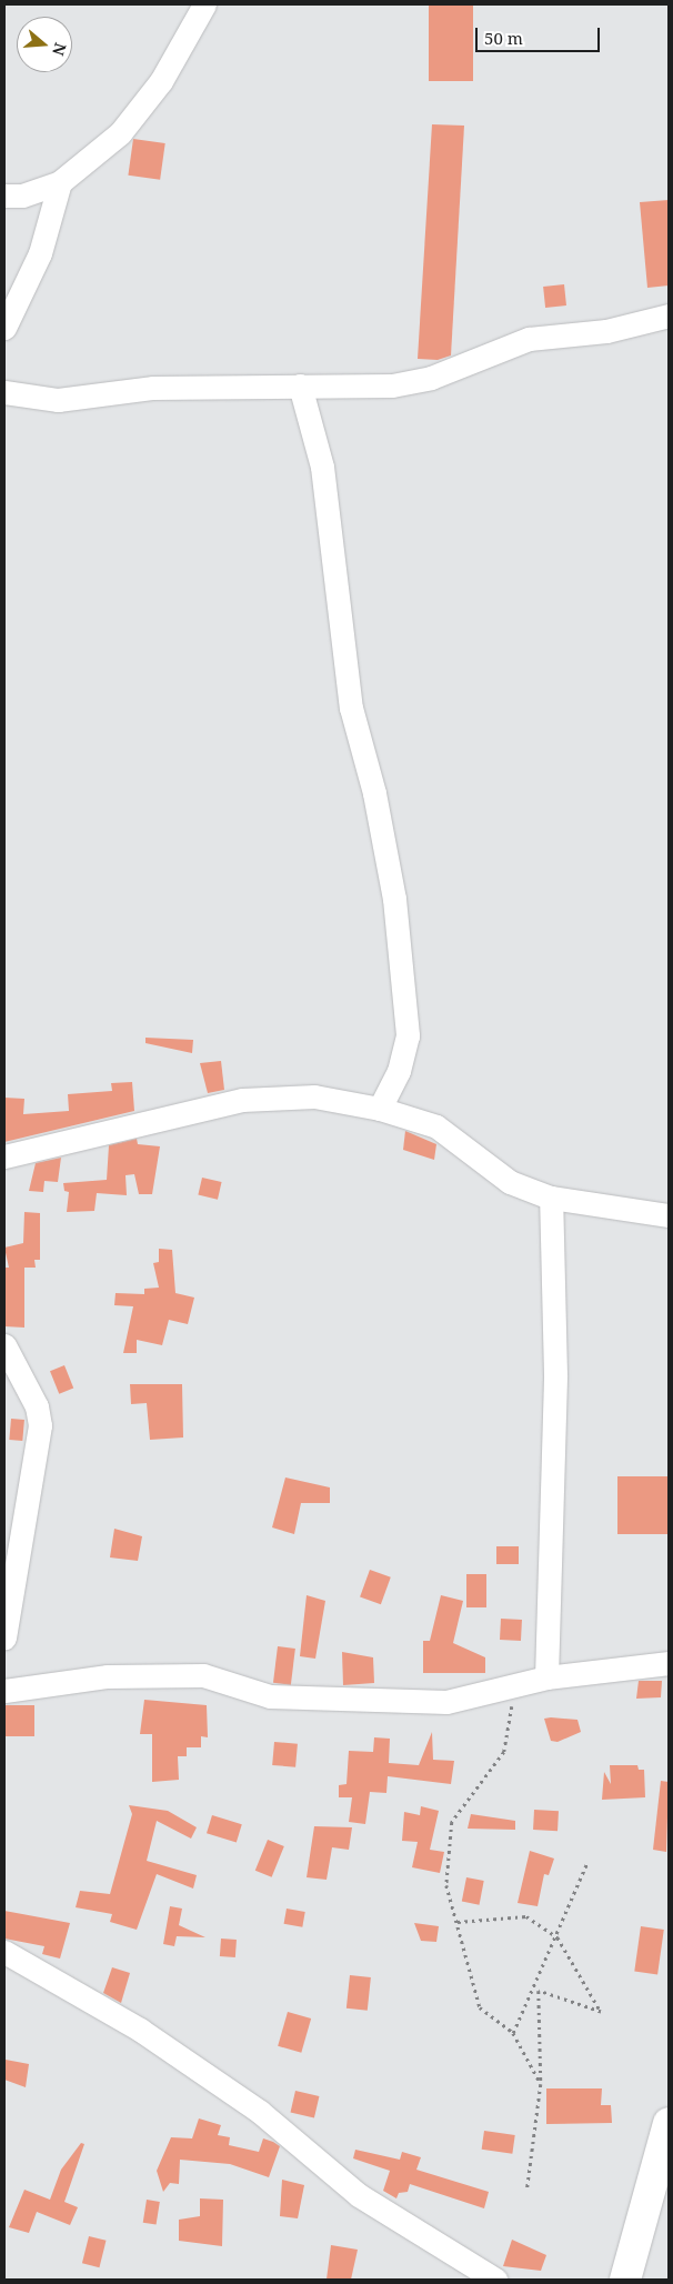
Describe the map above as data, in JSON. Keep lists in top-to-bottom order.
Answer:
{
  "scale_bar": "50 m",
  "north": "right"
}
